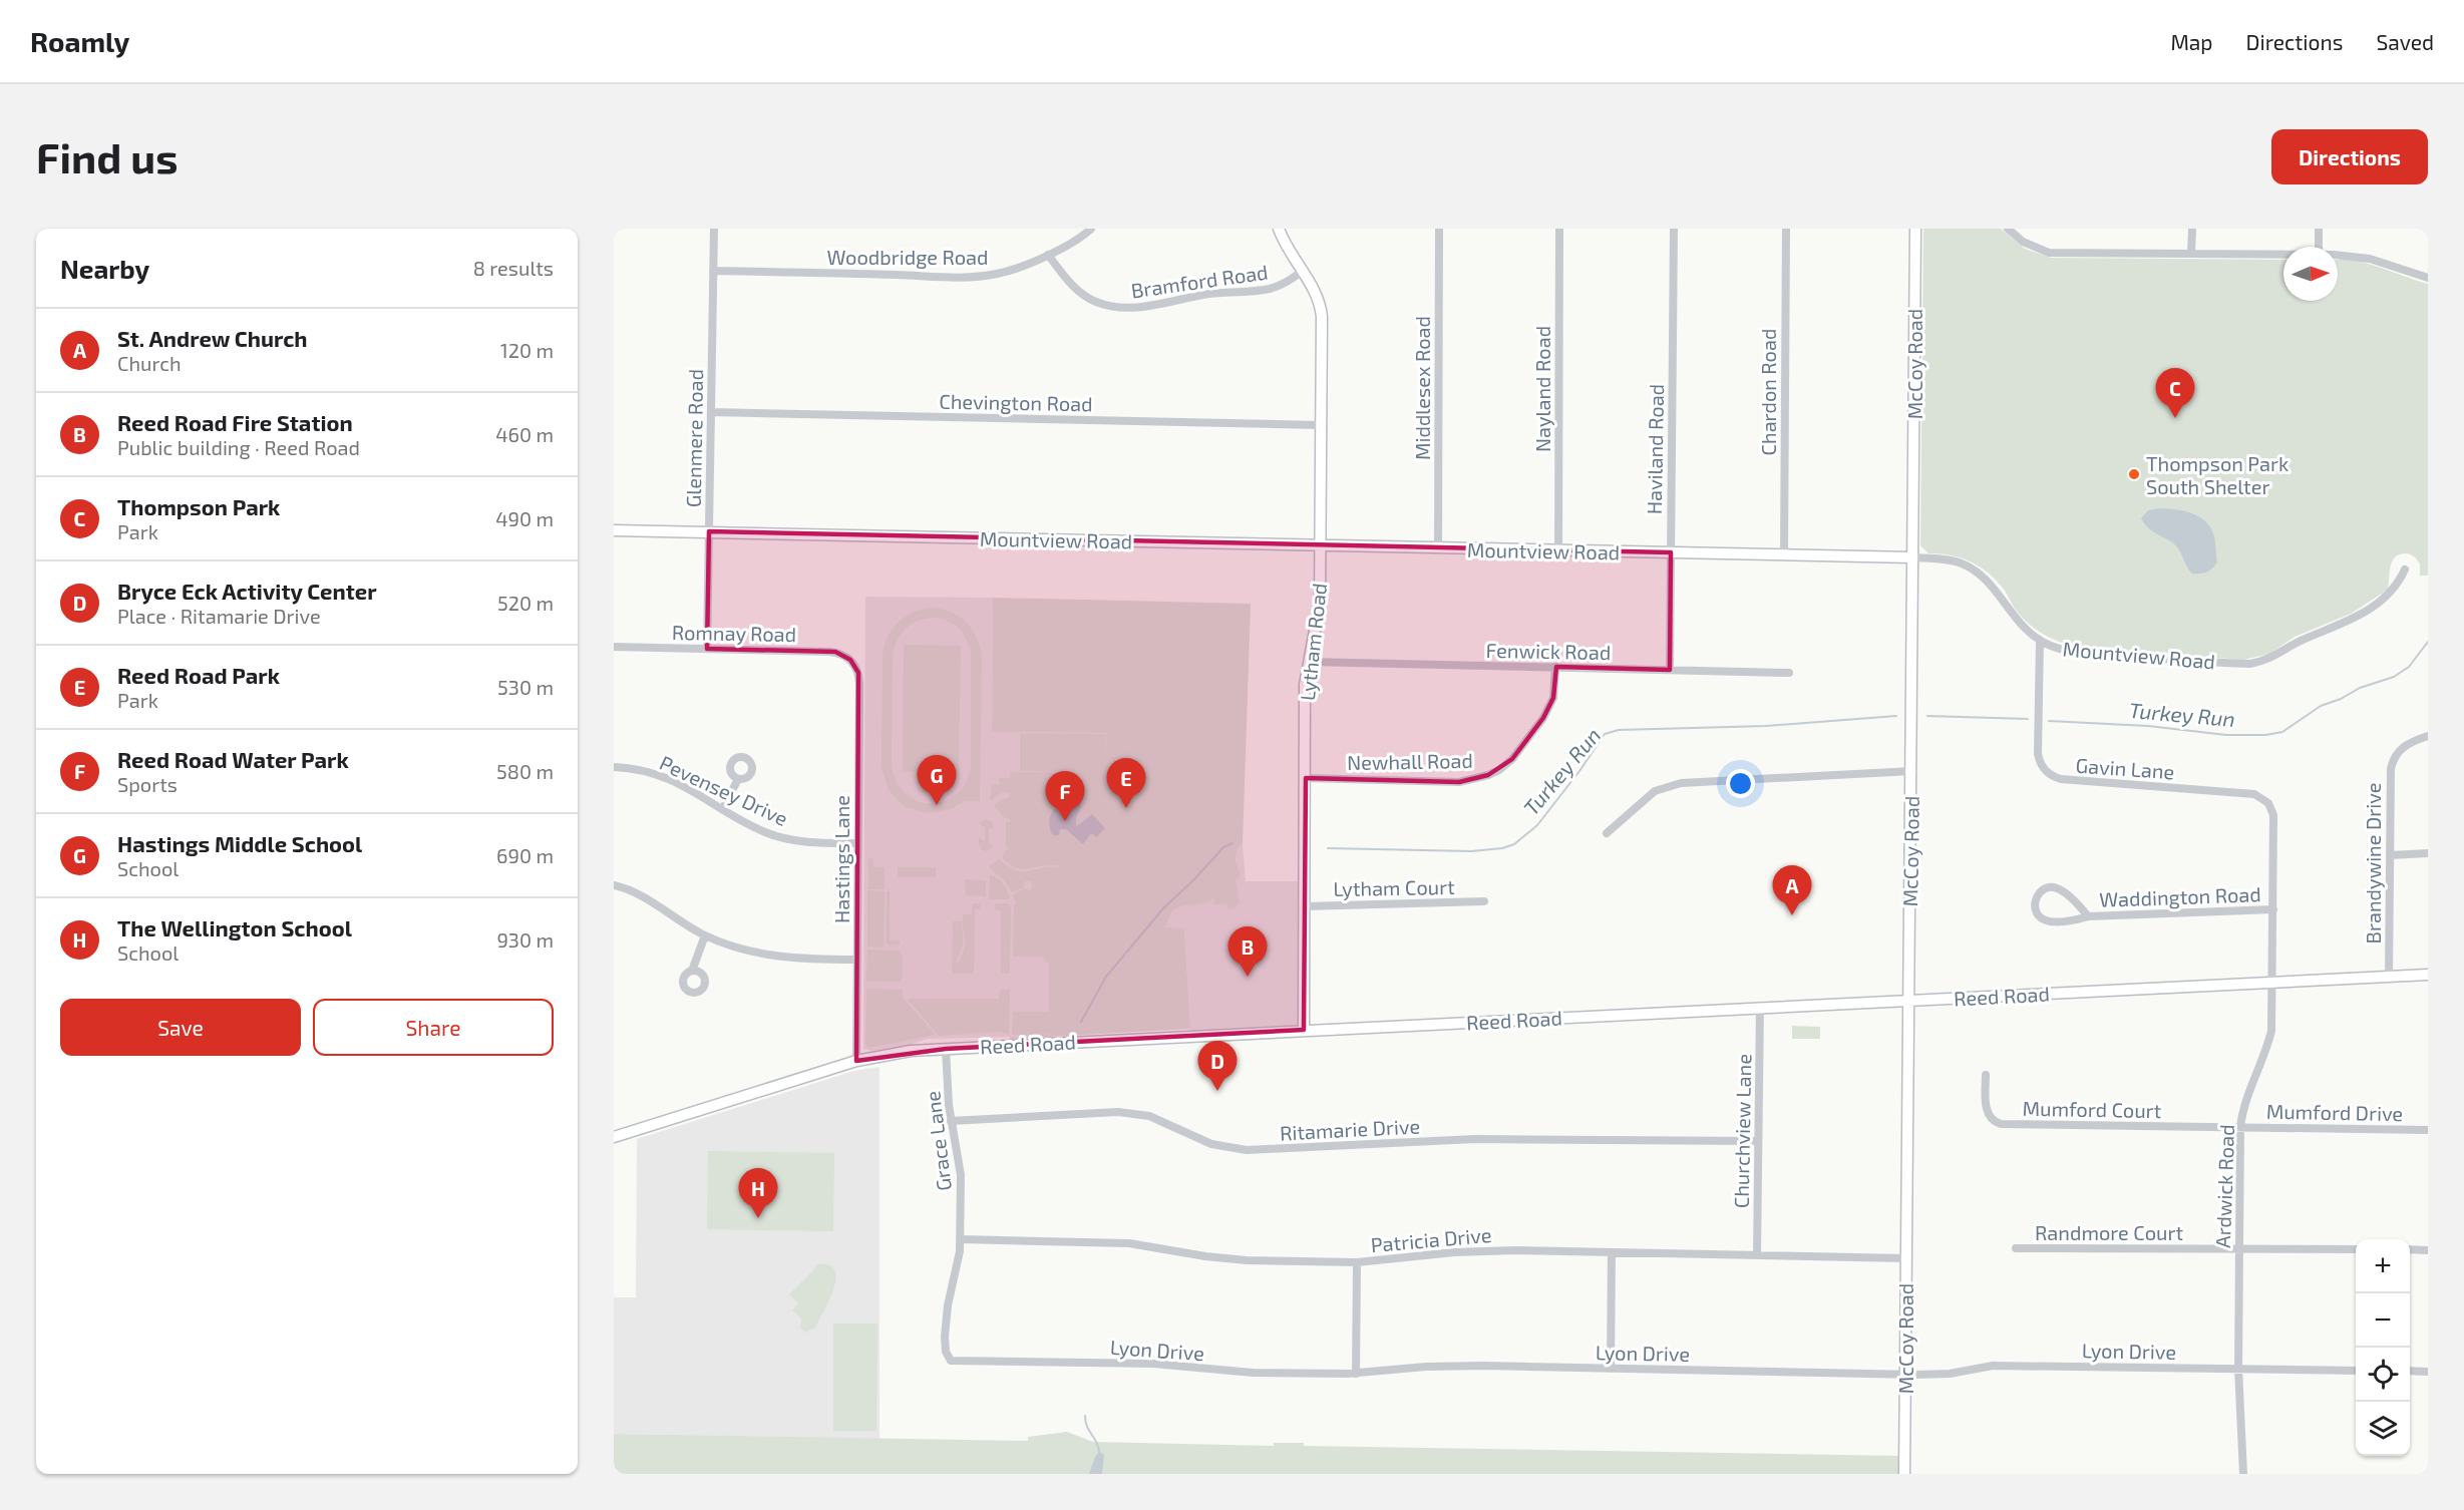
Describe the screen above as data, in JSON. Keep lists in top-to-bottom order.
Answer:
{
  "streets": {
    "main road": [
      "McCoy Road",
      "Mountview Road",
      "Lytham Road",
      "Reed Road"
    ],
    "street": [
      "Woodbridge Road",
      "Bramford Road",
      "Middlesex Road",
      "Nayland Road",
      "Chardon Road",
      "Chevington Road",
      "Glenmere Road",
      "Haviland Road",
      "Romnay Road",
      "Fenwick Road",
      "Newhall Road",
      "Gavin Lane",
      "Pevensey Drive",
      "Hastings Lane",
      "Brandywine Drive",
      "Lytham Court",
      "Waddington Road",
      "Mumford Court",
      "Mumford Drive",
      "Ritamarie Drive",
      "Churchview Lane",
      "Grace Lane",
      "Ardwick Road",
      "Randmore Court",
      "Patricia Drive",
      "Lyon Drive"
    ]
  },
  "crossings": [
    ["Woodbridge Road", "Bramford Road"],
    ["Woodbridge Road", "Glenmere Road"],
    ["Bramford Road", "Lytham Road"],
    ["McCoy Road", "Mountview Road"],
    ["McCoy Road", "Reed Road"],
    ["McCoy Road", "Patricia Drive"],
    ["McCoy Road", "Lyon Drive"],
    ["Middlesex Road", "Mountview Road"],
    ["Nayland Road", "Mountview Road"],
    ["Chardon Road", "Mountview Road"],
    ["Chevington Road", "Glenmere Road"],
    ["Chevington Road", "Lytham Road"],
    ["Glenmere Road", "Mountview Road"],
    ["Glenmere Road", "Romnay Road"],
    ["Haviland Road", "Mountview Road"],
    ["Haviland Road", "Fenwick Road"],
    ["Mountview Road", "Lytham Road"],
    ["Mountview Road", "Gavin Lane"],
    ["Romnay Road", "Hastings Lane"],
    ["Lytham Road", "Fenwick Road"],
    ["Lytham Road", "Newhall Road"],
    ["Lytham Road", "Lytham Court"],
    ["Lytham Road", "Reed Road"],
    ["Fenwick Road", "Newhall Road"],
    ["Gavin Lane", "Ardwick Road"],
    ["Pevensey Drive", "Hastings Lane"],
    ["Hastings Lane", "Reed Road"],
    ["Brandywine Drive", "Reed Road"],
    ["Waddington Road", "Ardwick Road"],
    ["Reed Road", "Churchview Lane"],
    ["Reed Road", "Grace Lane"],
    ["Reed Road", "Ardwick Road"],
    ["Mumford Court", "Mumford Drive"],
    ["Mumford Court", "Ardwick Road"],
    ["Mumford Drive", "Ardwick Road"],
    ["Ritamarie Drive", "Churchview Lane"],
    ["Ritamarie Drive", "Grace Lane"],
    ["Churchview Lane", "Patricia Drive"],
    ["Grace Lane", "Patricia Drive"],
    ["Grace Lane", "Lyon Drive"],
    ["Ardwick Road", "Randmore Court"],
    ["Ardwick Road", "Lyon Drive"]
  ],
  "water": ["Turkey Run"],
  "places": ["Thompson Park South Shelter"],
  "north": "right",
  "page": {
    "header": "Roamly",
    "nav": ["Map", "Directions", "Saved"],
    "buttons": [
      "Directions",
      ["Save", "Share"]
    ],
    "title": "Find us",
    "heading": ["Nearby", "8 results"],
    "list": [
      {
        "mark": "A",
        "name": "St. Andrew Church",
        "note": "Church",
        "value": "120 m"
      },
      {
        "mark": "B",
        "name": "Reed Road Fire Station",
        "note": "Public building · Reed Road",
        "value": "460 m"
      },
      {
        "mark": "C",
        "name": "Thompson Park",
        "note": "Park",
        "value": "490 m"
      },
      {
        "mark": "D",
        "name": "Bryce Eck Activity Center",
        "note": "Place · Ritamarie Drive",
        "value": "520 m"
      },
      {
        "mark": "E",
        "name": "Reed Road Park",
        "note": "Park",
        "value": "530 m"
      },
      {
        "mark": "F",
        "name": "Reed Road Water Park",
        "note": "Sports",
        "value": "580 m"
      },
      {
        "mark": "G",
        "name": "Hastings Middle School",
        "note": "School",
        "value": "690 m"
      },
      {
        "mark": "H",
        "name": "The Wellington School",
        "note": "School",
        "value": "930 m"
      }
    ],
    "pins": [
      "C",
      "G",
      "E",
      "F",
      "A",
      "B",
      "D",
      "H"
    ],
    "map_buttons": ["+", "−"]
  }
}
